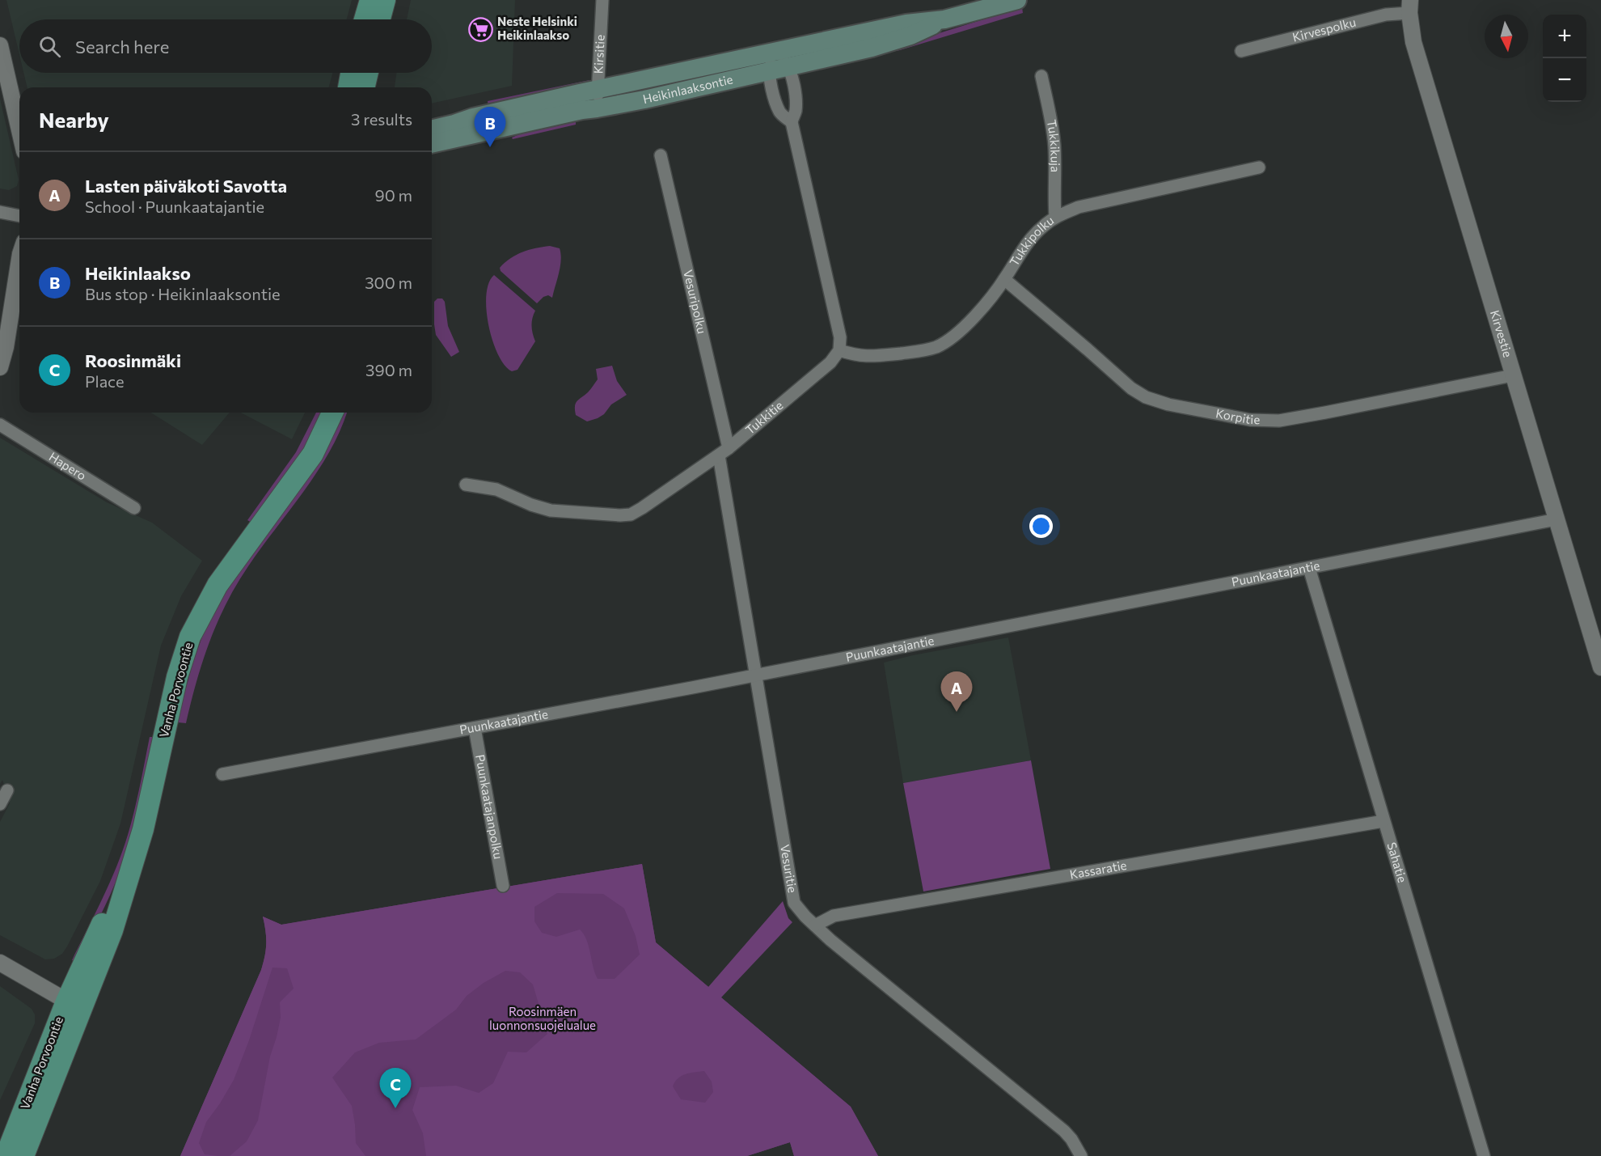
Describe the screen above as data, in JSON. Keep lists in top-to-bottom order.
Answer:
{
  "streets": {
    "main road": ["Heikinlaaksontie", "Vanha Porvoontie"],
    "street": [
      "Kirvespolku",
      "Kirsitie",
      "Tukkikuja",
      "Tukkipolku",
      "Vesuripolku",
      "Kirvestie",
      "Korpitie",
      "Tukkitie",
      "Hapero",
      "Puunkaatajantie",
      "Puunkaatajanpolku",
      "Sahatie",
      "Vesuritie",
      "Kassaratie"
    ]
  },
  "crossings": [
    ["Kirvespolku", "Kirvestie"],
    ["Kirsitie", "Heikinlaaksontie"],
    ["Tukkikuja", "Tukkipolku"],
    ["Tukkipolku", "Korpitie"],
    ["Tukkipolku", "Tukkitie"],
    ["Vesuripolku", "Tukkitie"],
    ["Vesuripolku", "Vesuritie"],
    ["Kirvestie", "Korpitie"],
    ["Kirvestie", "Puunkaatajantie"],
    ["Tukkitie", "Vesuritie"],
    ["Puunkaatajantie", "Puunkaatajanpolku"],
    ["Puunkaatajantie", "Sahatie"],
    ["Puunkaatajantie", "Vesuritie"],
    ["Sahatie", "Kassaratie"],
    ["Vesuritie", "Kassaratie"]
  ],
  "parks": ["Roosinmäen luonnonsuojelualue"],
  "places": {
    "supermarket": ["Neste Helsinki Heikinlaakso"]
  },
  "north": "bottom",
  "page": {
    "map_buttons": ["+", "−"],
    "search": "Search here",
    "heading": ["Nearby", "3 results"],
    "pins": ["B", "A", "C"],
    "list": [
      {
        "mark": "A",
        "name": "Lasten päiväkoti Savotta",
        "note": "School · Puunkaatajantie",
        "value": "90 m"
      },
      {
        "mark": "B",
        "name": "Heikinlaakso",
        "note": "Bus stop · Heikinlaaksontie",
        "value": "300 m"
      },
      {
        "mark": "C",
        "name": "Roosinmäki",
        "note": "Place",
        "value": "390 m"
      }
    ]
  }
}
